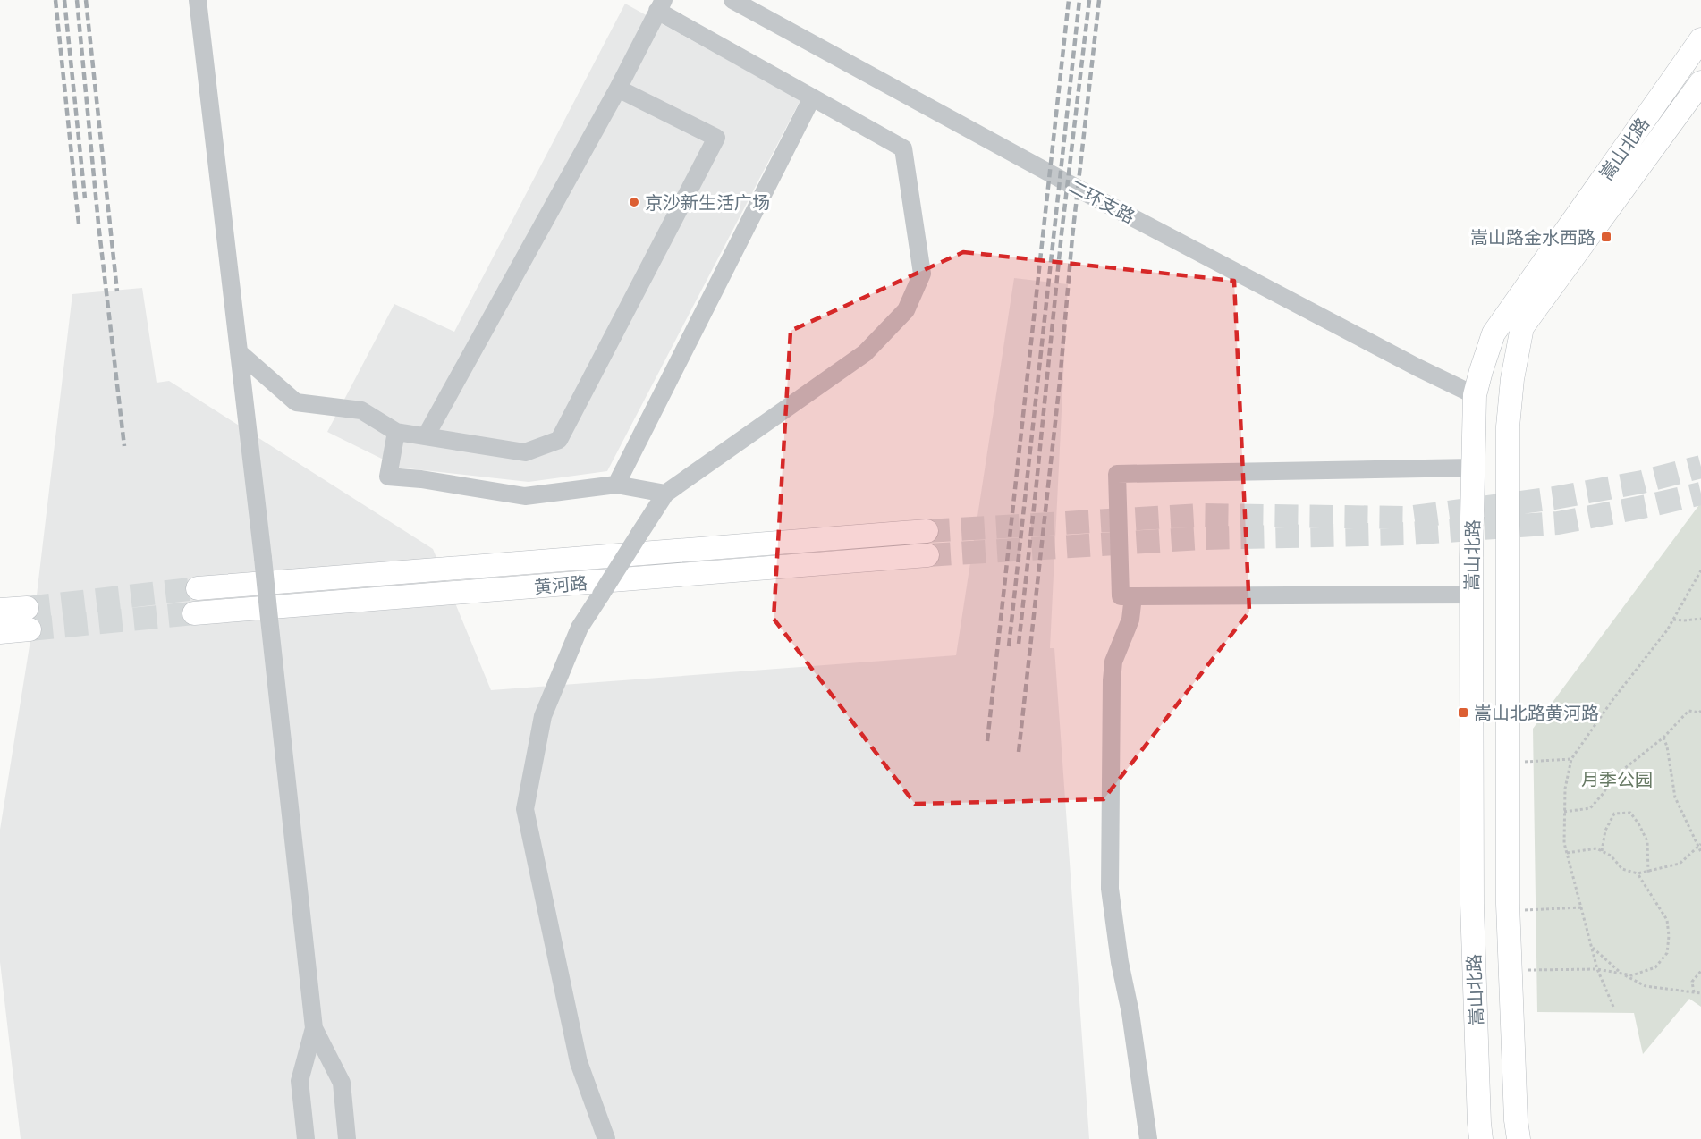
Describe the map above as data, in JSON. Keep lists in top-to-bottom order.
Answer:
{
  "streets": {
    "main road": ["嵩山北路", "黄河路"],
    "street": ["二环支路"]
  },
  "crossings": [
    ["嵩山北路", "二环支路"]
  ],
  "parks": ["月季公园"],
  "places": {
    "other": ["京沙新生活广场"],
    "transit": ["嵩山路金水西路", "嵩山北路黄河路"]
  }
}
